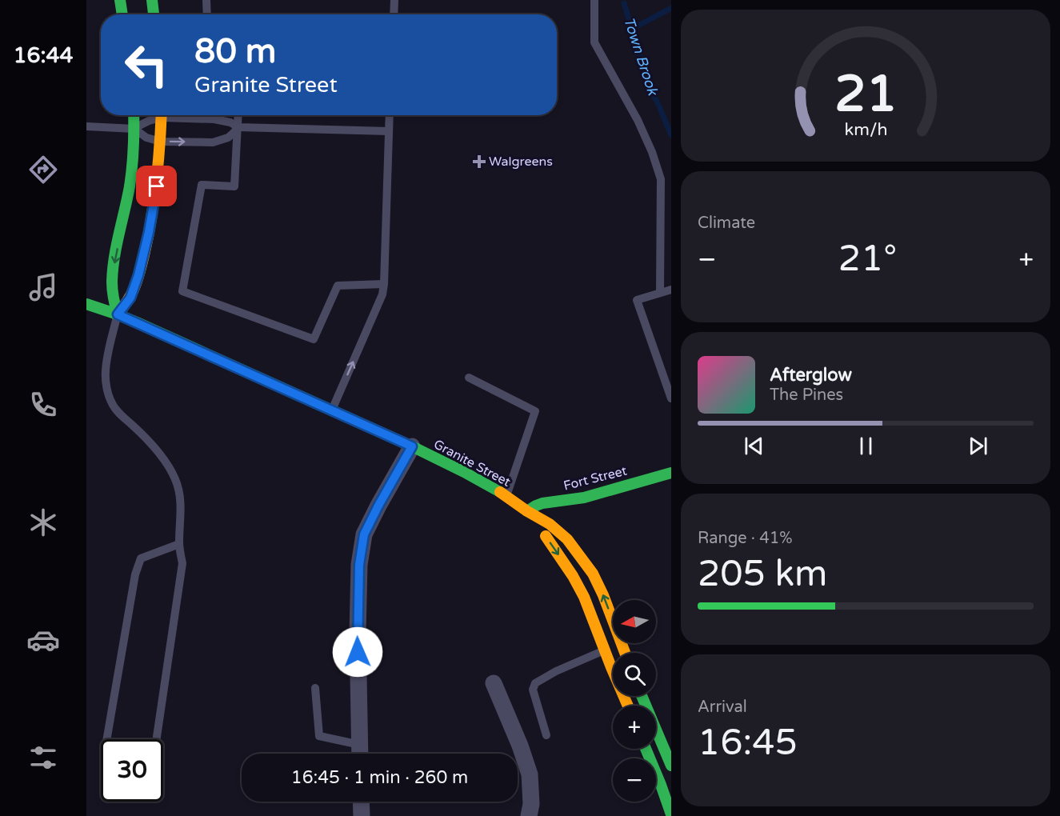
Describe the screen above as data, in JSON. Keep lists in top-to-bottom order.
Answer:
{
  "streets": {
    "main road": ["Granite Street", "Fort Street"]
  },
  "crossings": [
    ["Granite Street", "Fort Street"]
  ],
  "water": ["Town Brook"],
  "places": {
    "health": ["Walgreens"]
  },
  "north": "left",
  "page": {
    "tabs": "16:44",
    "turn": ["80 m", "Granite Street"],
    "tile": [
      "Climate",
      ["Range · 41%", "205 km"],
      ["Arrival", "16:45"]
    ],
    "heat": ["−", "21°", "+"],
    "song": ["Afterglow", "The Pines"],
    "map_buttons": ["+", "−"],
    "limit": "30",
    "trip": "16:45 · 1 min · 260 m",
    "gauge": ["21", "km/h"]
  }
}
